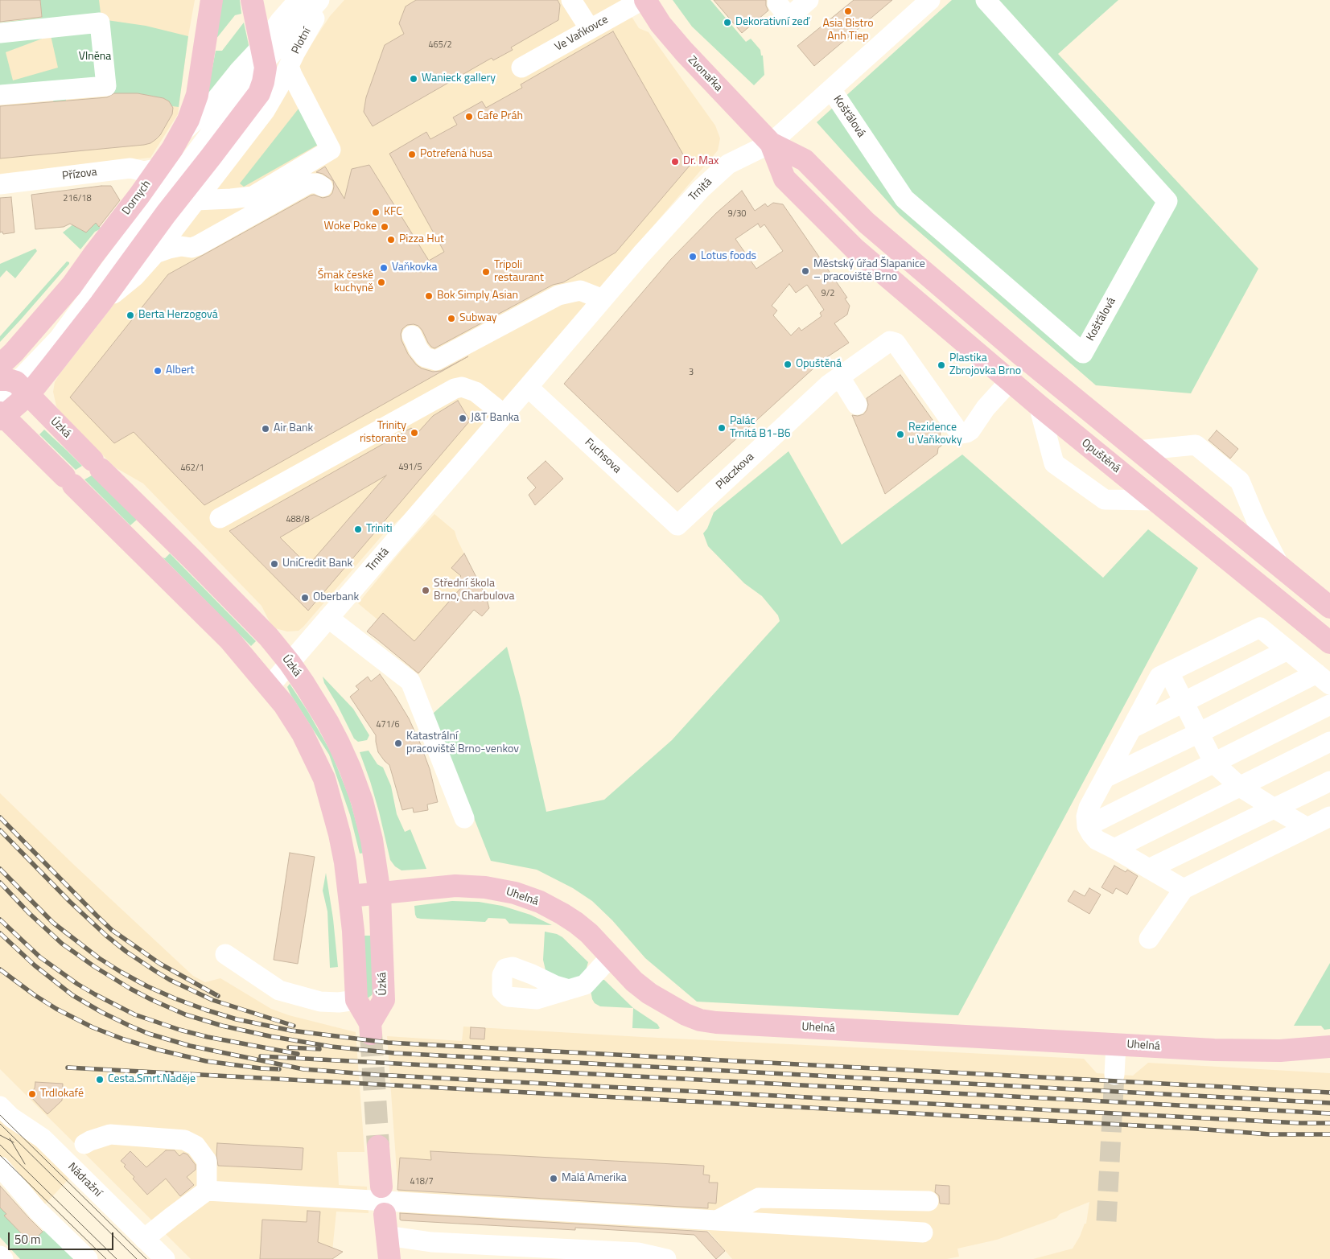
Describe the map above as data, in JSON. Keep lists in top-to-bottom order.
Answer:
{
  "streets": {
    "main road": [
      "Zvonařka",
      "Dornych",
      "Úzká",
      "Opuštěná",
      "Uhelná"
    ],
    "street": [
      "Ve Vaňkovce",
      "Plotní",
      "Košťálová",
      "Přízova",
      "Trnitá",
      "Fuchsova",
      "Placzkova",
      "Nádražní"
    ]
  },
  "crossings": [
    ["Plotní", "Dornych"],
    ["Zvonařka", "Trnitá"],
    ["Zvonařka", "Opuštěná"],
    ["Košťálová", "Trnitá"],
    ["Přízova", "Dornych"],
    ["Trnitá", "Úzká"],
    ["Trnitá", "Fuchsova"],
    ["Trnitá", "Opuštěná"],
    ["Dornych", "Úzká"],
    ["Úzká", "Uhelná"],
    ["Fuchsova", "Placzkova"],
    ["Opuštěná", "Placzkova"]
  ],
  "parks": ["Vlněna"],
  "places": [
    "Asia Bistro Anh Tiep",
    "Dekorativní zeď",
    "Wanieck gallery",
    "Cafe Práh",
    "Potrefená husa",
    "Dr. Max",
    "KFC",
    "Woke Poke",
    "Pizza Hut",
    "Lotus foods",
    "Vaňkovka",
    "Městský úřad Šlapanice – pracoviště Brno",
    "Tripoli restaurant",
    "Šmak české kuchyně",
    "Bok Simply Asian",
    "Berta Herzogová",
    "Subway",
    "Opuštěná",
    "Plastika Zbrojovka Brno",
    "Albert",
    "J&T Banka",
    "Palác Trnitá B1-B6",
    "Air Bank",
    "Trinity ristorante",
    "Rezidence u Vaňkovky",
    "Triniti",
    "UniCredit Bank",
    "Střední škola Brno, Charbulova",
    "Oberbank",
    "Katastrální pracoviště Brno-venkov",
    "Cesta.Smrt.Naděje",
    "Trdlokafé",
    "Malá Amerika"
  ],
  "house_numbers": [
    "465/2",
    "216/18",
    "9/30",
    "9/2",
    "3",
    "491/5",
    "462/1",
    "488/8",
    "471/6",
    "418/7"
  ],
  "scale_bar": "50 m"
}
